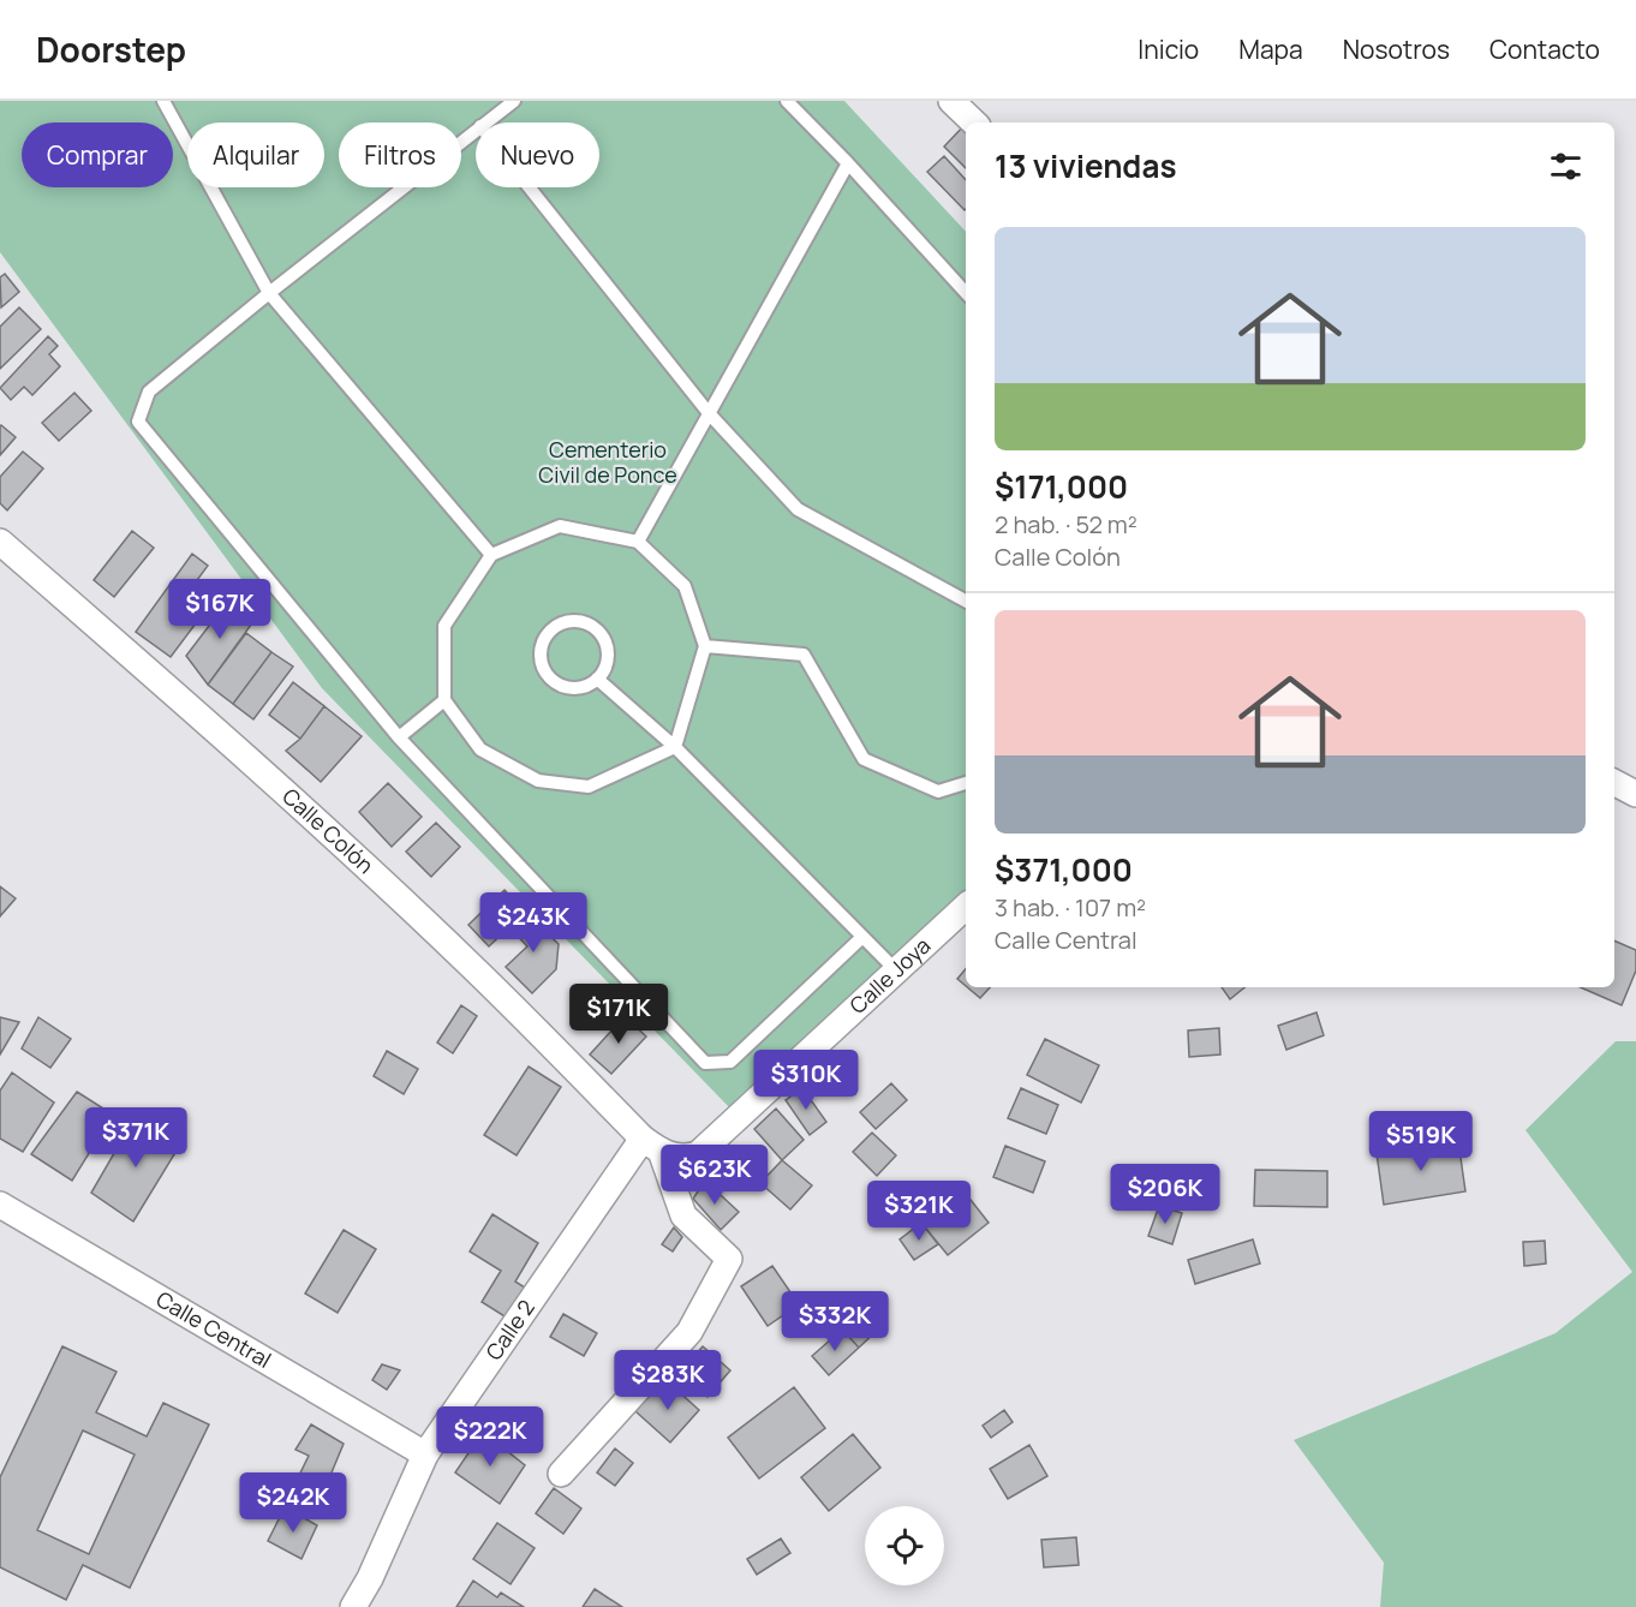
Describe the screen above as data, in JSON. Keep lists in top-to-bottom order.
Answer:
{
  "streets": {
    "street": [
      "Calle Colón",
      "Calle Joya",
      "Calle Central",
      "Calle 2"
    ]
  },
  "crossings": [
    ["Calle Colón", "Calle Joya"],
    ["Calle Colón", "Calle 2"],
    ["Calle Joya", "Calle 2"],
    ["Calle Central", "Calle 2"]
  ],
  "parks": ["Cementerio Civil de Ponce"],
  "page": {
    "header": "Doorstep",
    "nav": [
      "Inicio",
      "Mapa",
      "Nosotros",
      "Contacto"
    ],
    "chip": [
      "Comprar",
      "Alquilar",
      "Filtros",
      "Nuevo"
    ],
    "heading": "13 viviendas",
    "list": [
      {
        "name": "$171,000",
        "note": "2 hab. · 52 m² · Calle Colón"
      },
      {
        "name": "$371,000",
        "note": "3 hab. · 107 m² · Calle Central"
      }
    ],
    "price": [
      "$167K",
      "$243K",
      "$171K",
      "$310K",
      "$371K",
      "$519K",
      "$623K",
      "$206K",
      "$321K",
      "$332K",
      "$283K",
      "$222K",
      "$242K"
    ]
  }
}
